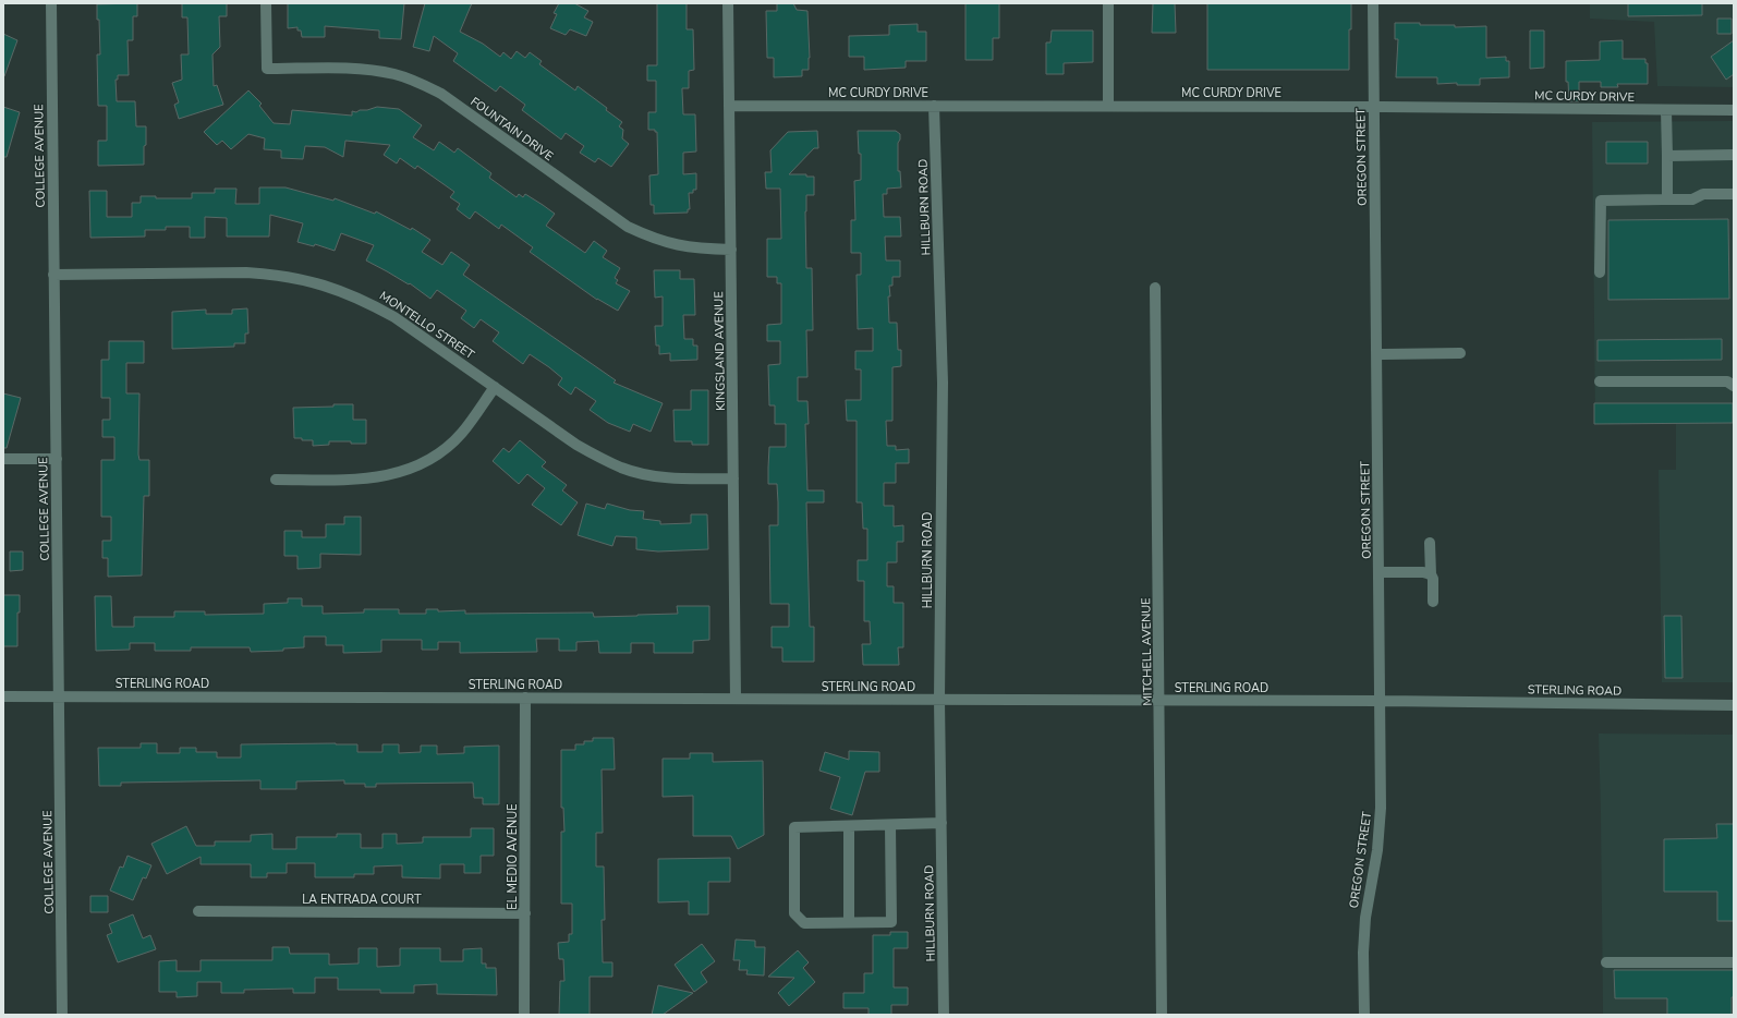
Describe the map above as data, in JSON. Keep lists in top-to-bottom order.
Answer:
{
  "streets": {
    "street": [
      "MC CURDY DRIVE",
      "FOUNTAIN DRIVE",
      "COLLEGE AVENUE",
      "OREGON STREET",
      "HILLBURN ROAD",
      "MONTELLO STREET",
      "KINGSLAND AVENUE",
      "MITCHELL AVENUE",
      "STERLING ROAD",
      "EL MEDIO AVENUE",
      "LA ENTRADA COURT"
    ]
  },
  "crossings": [
    ["MC CURDY DRIVE", "OREGON STREET"],
    ["MC CURDY DRIVE", "HILLBURN ROAD"],
    ["MC CURDY DRIVE", "KINGSLAND AVENUE"],
    ["FOUNTAIN DRIVE", "KINGSLAND AVENUE"],
    ["COLLEGE AVENUE", "MONTELLO STREET"],
    ["COLLEGE AVENUE", "STERLING ROAD"],
    ["OREGON STREET", "STERLING ROAD"],
    ["HILLBURN ROAD", "STERLING ROAD"],
    ["MONTELLO STREET", "KINGSLAND AVENUE"],
    ["KINGSLAND AVENUE", "STERLING ROAD"],
    ["MITCHELL AVENUE", "STERLING ROAD"],
    ["STERLING ROAD", "EL MEDIO AVENUE"],
    ["EL MEDIO AVENUE", "LA ENTRADA COURT"]
  ]
}
